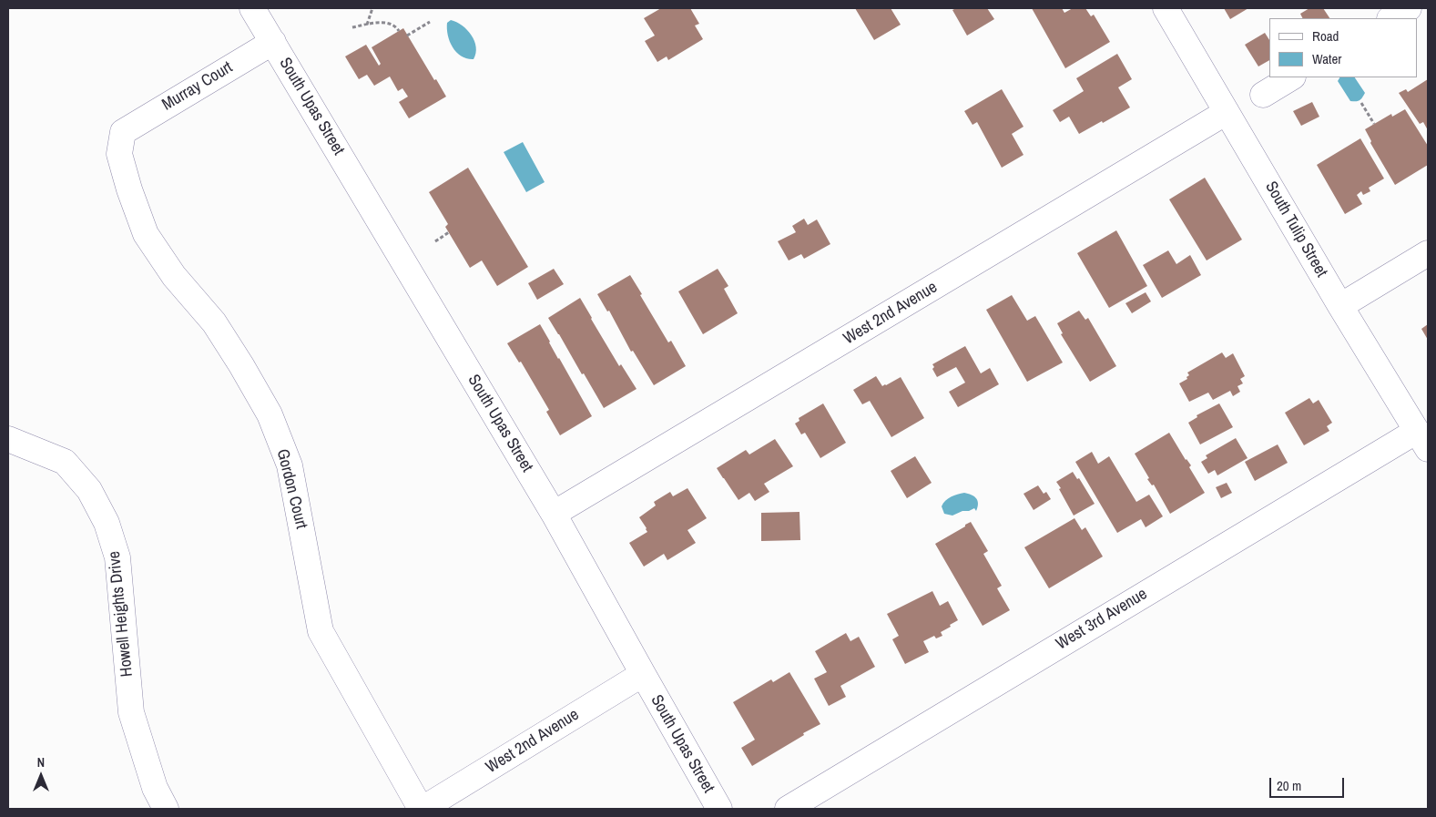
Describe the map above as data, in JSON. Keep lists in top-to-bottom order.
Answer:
{
  "streets": {
    "street": [
      "Murray Court",
      "South Upas Street",
      "South Tulip Street",
      "West 2nd Avenue",
      "Gordon Court",
      "Howell Heights Drive",
      "West 3rd Avenue"
    ]
  },
  "crossings": [
    ["Murray Court", "South Upas Street"],
    ["Murray Court", "Gordon Court"],
    ["South Upas Street", "West 2nd Avenue"],
    ["South Tulip Street", "West 2nd Avenue"],
    ["South Tulip Street", "West 3rd Avenue"],
    ["West 2nd Avenue", "Gordon Court"]
  ],
  "legend": ["Road", "Water"],
  "scale_bar": "20 m",
  "north": "top"
}
